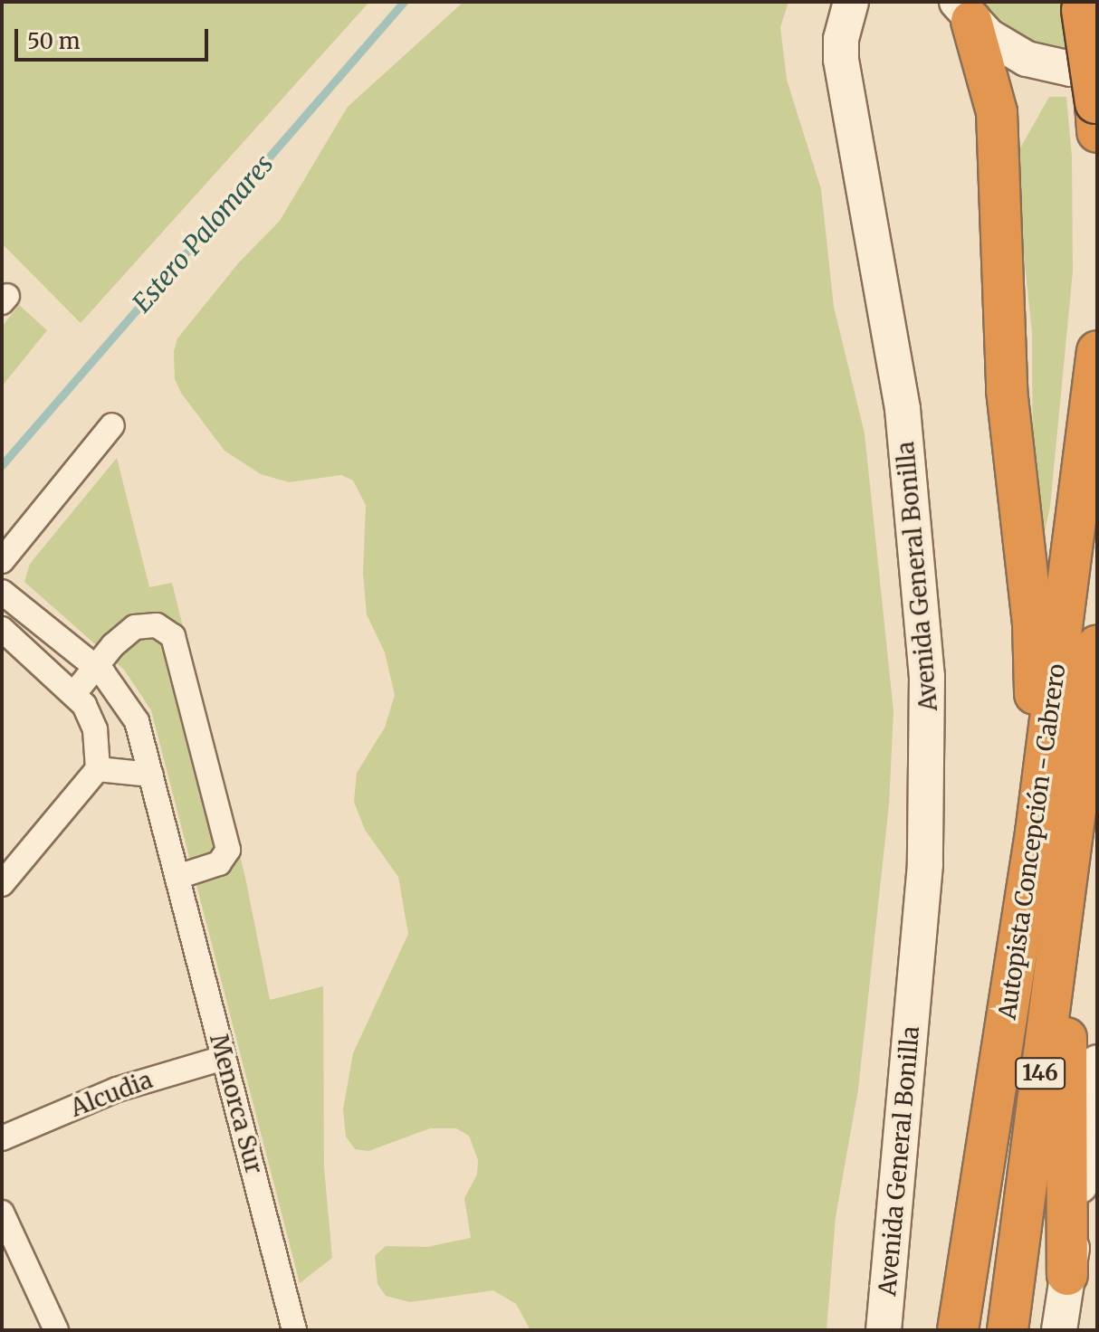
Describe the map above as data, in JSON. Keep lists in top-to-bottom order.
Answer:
{
  "streets": {
    "highway": ["Autopista Concepción - Cabrero", "146"],
    "street": ["Avenida General Bonilla", "Alcudia", "Menorca Sur"]
  },
  "crossings": [
    ["Alcudia", "Menorca Sur"]
  ],
  "water": ["Estero Palomares"],
  "scale_bar": "50 m"
}
